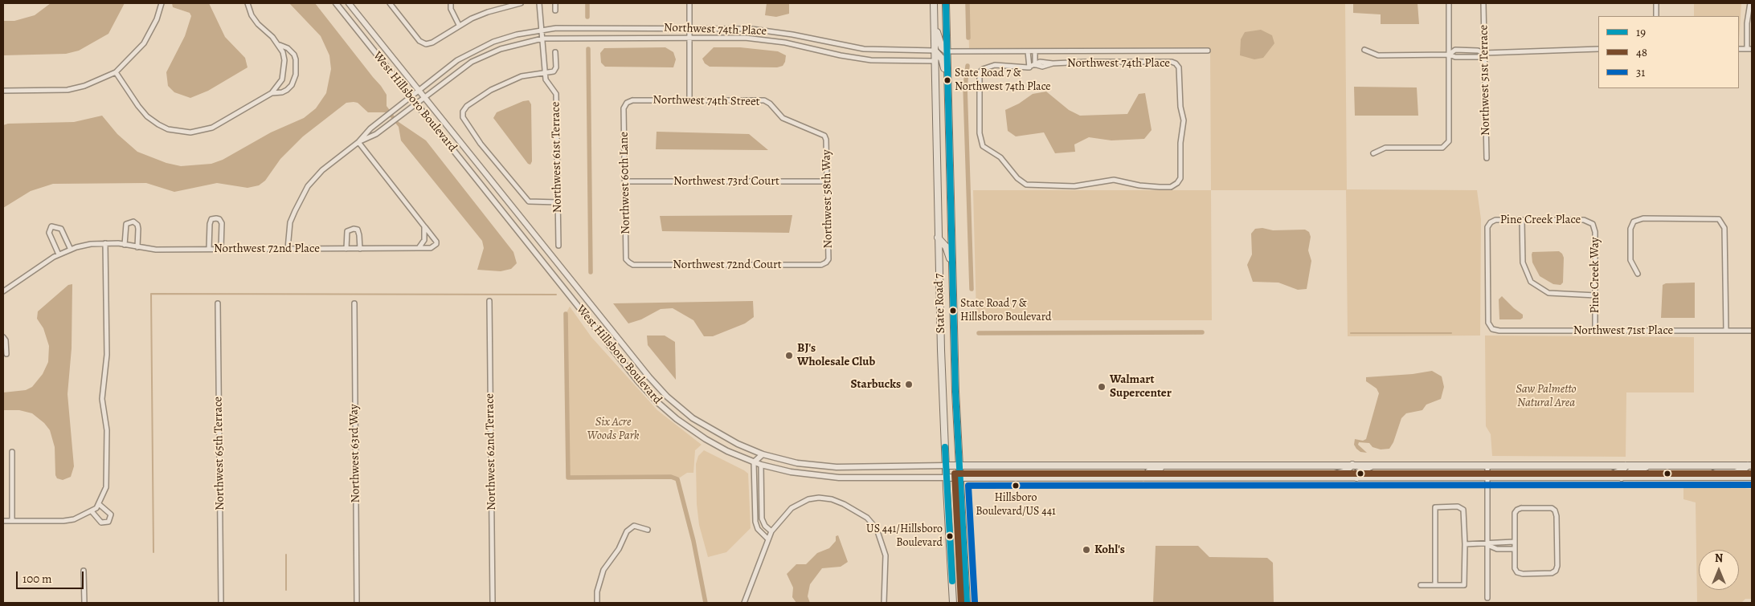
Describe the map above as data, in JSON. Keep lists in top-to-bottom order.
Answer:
{
  "streets": {
    "main road": ["West Hillsboro Boulevard", "State Road 7"],
    "street": [
      "Northwest 74th Place",
      "Northwest 51st Terrace",
      "Northwest 74th Street",
      "Northwest 61st Terrace",
      "Northwest 73rd Court",
      "Northwest 60th Lane",
      "Northwest 58th Way",
      "Pine Creek Place",
      "Northwest 72nd Place",
      "Northwest 72nd Court",
      "Pine Creek Way",
      "Northwest 71st Place",
      "Northwest 62nd Terrace",
      "Northwest 65th Terrace",
      "Northwest 63rd Way"
    ]
  },
  "crossings": [
    ["Northwest 74th Place", "West Hillsboro Boulevard"],
    ["Northwest 74th Place", "Northwest 61st Terrace"],
    ["Northwest 74th Place", "State Road 7"],
    ["Northwest 74th Street", "Northwest 60th Lane"],
    ["Northwest 74th Street", "Northwest 58th Way"],
    ["West Hillsboro Boulevard", "State Road 7"],
    ["Northwest 73rd Court", "Northwest 60th Lane"],
    ["Northwest 73rd Court", "Northwest 58th Way"],
    ["Northwest 60th Lane", "Northwest 72nd Court"],
    ["Northwest 58th Way", "Northwest 72nd Court"],
    ["Pine Creek Place", "Pine Creek Way"],
    ["Pine Creek Place", "Northwest 71st Place"],
    ["Pine Creek Way", "Northwest 71st Place"]
  ],
  "parks": ["Saw Palmetto Natural Area", "Six Acre Woods Park"],
  "places": [
    "State Road 7 & Northwest 74th Place",
    "State Road 7 & Hillsboro Boulevard",
    "BJ's Wholesale Club",
    "Starbucks",
    "Walmart Supercenter",
    "Hillsboro Boulevard/US 441",
    "US 441/Hillsboro Boulevard",
    "Kohl's"
  ],
  "lines": ["transit line 19", "transit line 48", "transit line 31"],
  "legend": ["19", "48", "31"],
  "scale_bar": "100 m",
  "north": "top"
}
